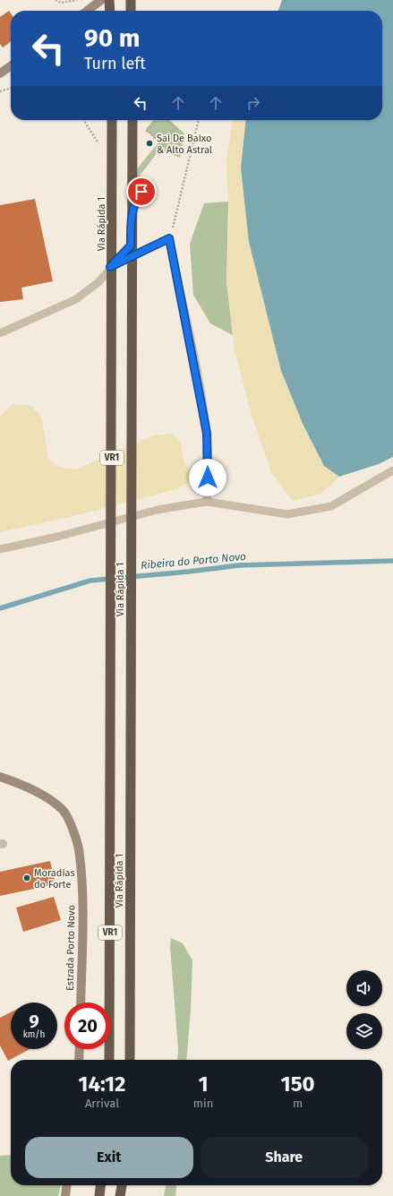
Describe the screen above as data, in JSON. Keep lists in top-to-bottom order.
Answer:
{
  "streets": {
    "highway": ["Via Rápida 1", "VR1"],
    "main road": ["Estrada Porto Novo"]
  },
  "water": ["Ribeira do Porto Novo"],
  "places": ["Sai De Baixo & Alto Astral", "Moradias do Forte"],
  "page": {
    "turn": ["90 m", "Turn left"],
    "speed": "9 km/h",
    "limit": "20",
    "eta": [
      "14:12",
      "Arrival",
      "1",
      "min",
      "150",
      "m"
    ],
    "buttons": ["Exit", "Share"]
  }
}
